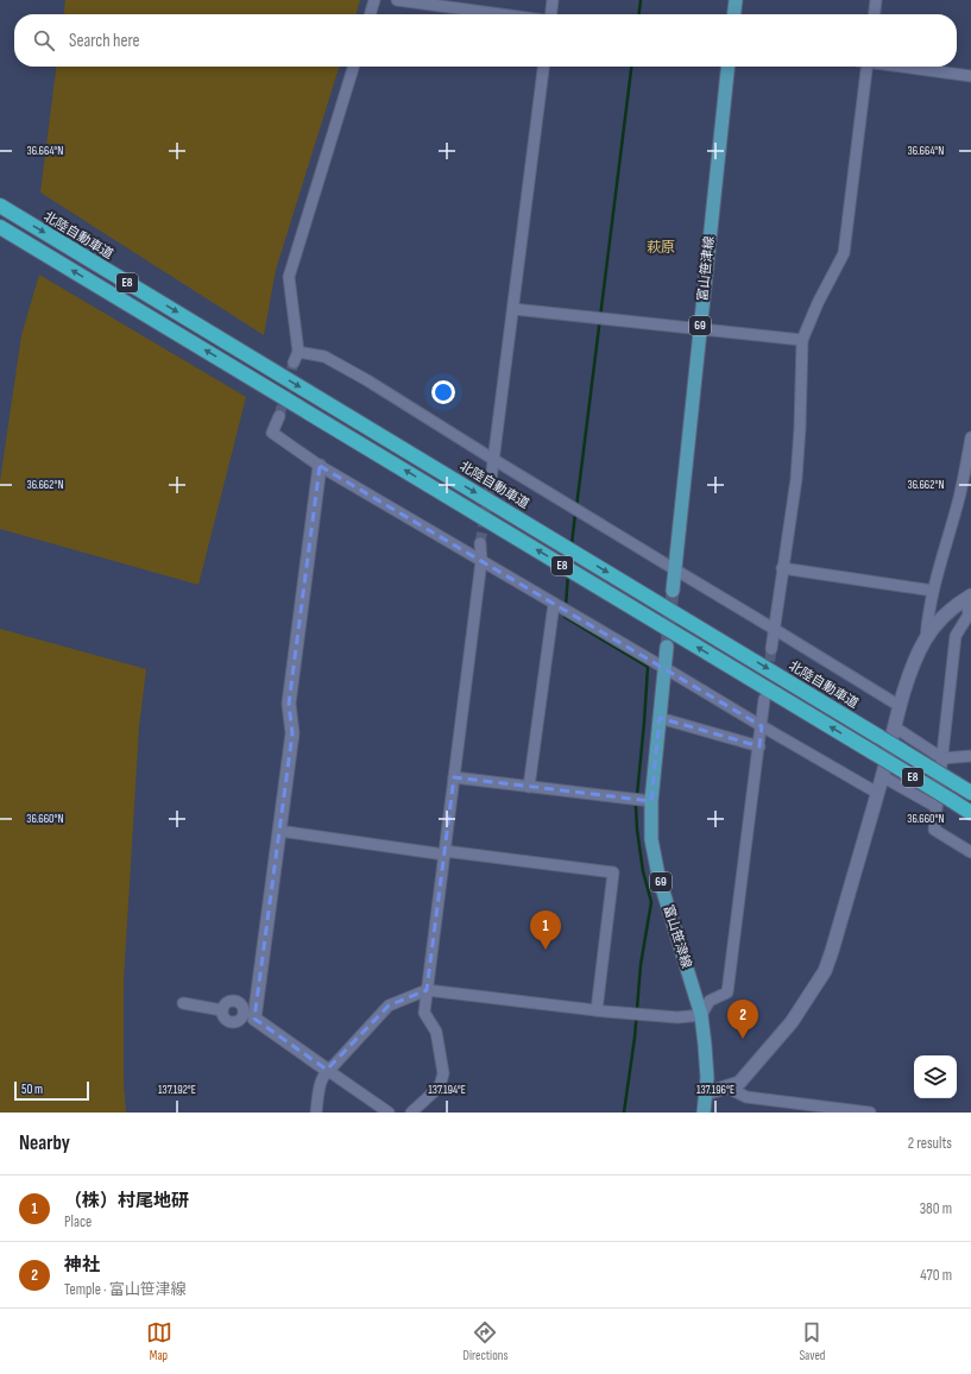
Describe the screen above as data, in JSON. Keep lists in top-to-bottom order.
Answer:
{
  "streets": {
    "highway": ["北陸自動車道", "E8"],
    "main road": ["富山笹津線", "69"]
  },
  "districts": ["萩原"],
  "scale_bar": "50 m",
  "page": {
    "search": "Search here",
    "pins": ["1", "2"],
    "scale": "50 m",
    "heading": ["Nearby", "2 results"],
    "list": [
      {
        "mark": "1",
        "name": "（株）村尾地研",
        "note": "Place",
        "value": "380 m"
      },
      {
        "mark": "2",
        "name": "神社",
        "note": "Temple · 富山笹津線",
        "value": "470 m"
      }
    ],
    "nav": ["Map", "Directions", "Saved"]
  },
  "coordinates": [
    "36.664°N",
    "36.662°N",
    "36.660°N",
    "137.192°E",
    "137.194°E",
    "137.196°E"
  ]
}
